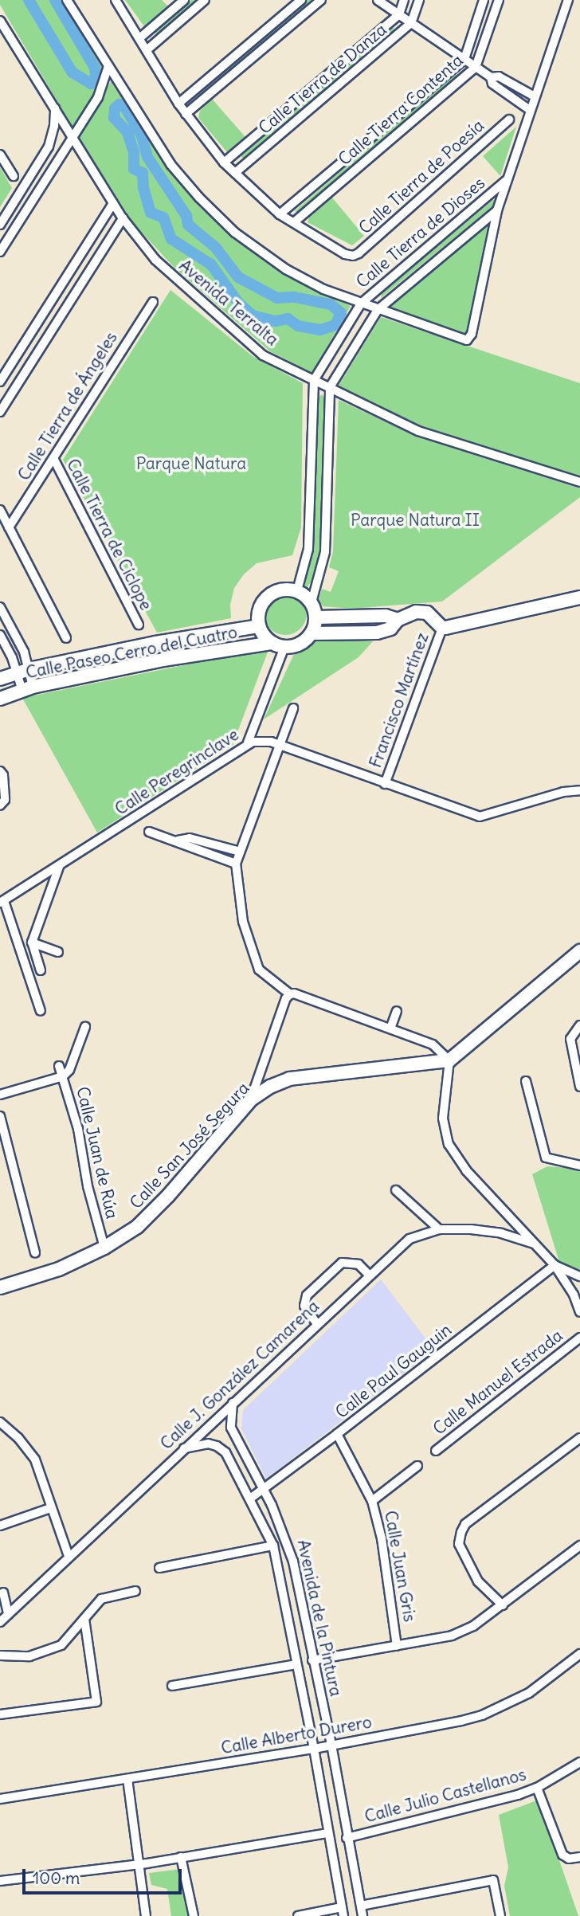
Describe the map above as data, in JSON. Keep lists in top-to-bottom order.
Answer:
{
  "streets": {
    "street": [
      "Calle Tierra de Danza",
      "Calle Tierra Contenta",
      "Calle Tierra de Poesía",
      "Calle Tierra de Dioses",
      "Avenida Terralta",
      "Calle Tierra de Ángeles",
      "Calle Tierra de Cíclope",
      "Calle Paseo Cerro del Cuatro",
      "Francisco Martínez",
      "Calle Peregrinclave",
      "Calle San José Segura",
      "Calle Juan de Rúa",
      "Calle Paul Gauguin",
      "Calle J. González Camarena",
      "Calle Manuel Estrada",
      "Calle Juan Gris",
      "Avenida de la Pintura",
      "Calle Alberto Durero",
      "Calle Julio Castellanos"
    ]
  },
  "crossings": [
    ["Calle Tierra Contenta", "Calle Tierra de Poesía"],
    ["Calle Tierra de Dioses", "Avenida Terralta"],
    ["Calle Tierra de Dioses", "Calle Paseo Cerro del Cuatro"],
    ["Calle Tierra de Ángeles", "Calle Tierra de Cíclope"],
    ["Francisco Martínez", "Calle Peregrinclave"],
    ["Calle San José Segura", "Calle Juan de Rúa"],
    ["Calle Paul Gauguin", "Calle Juan Gris"],
    ["Calle Paul Gauguin", "Avenida de la Pintura"],
    ["Calle J. González Camarena", "Avenida de la Pintura"],
    ["Avenida de la Pintura", "Calle Alberto Durero"],
    ["Avenida de la Pintura", "Calle Julio Castellanos"]
  ],
  "parks": ["Parque Natura", "Parque Natura II"],
  "scale_bar": "100 m"
}
